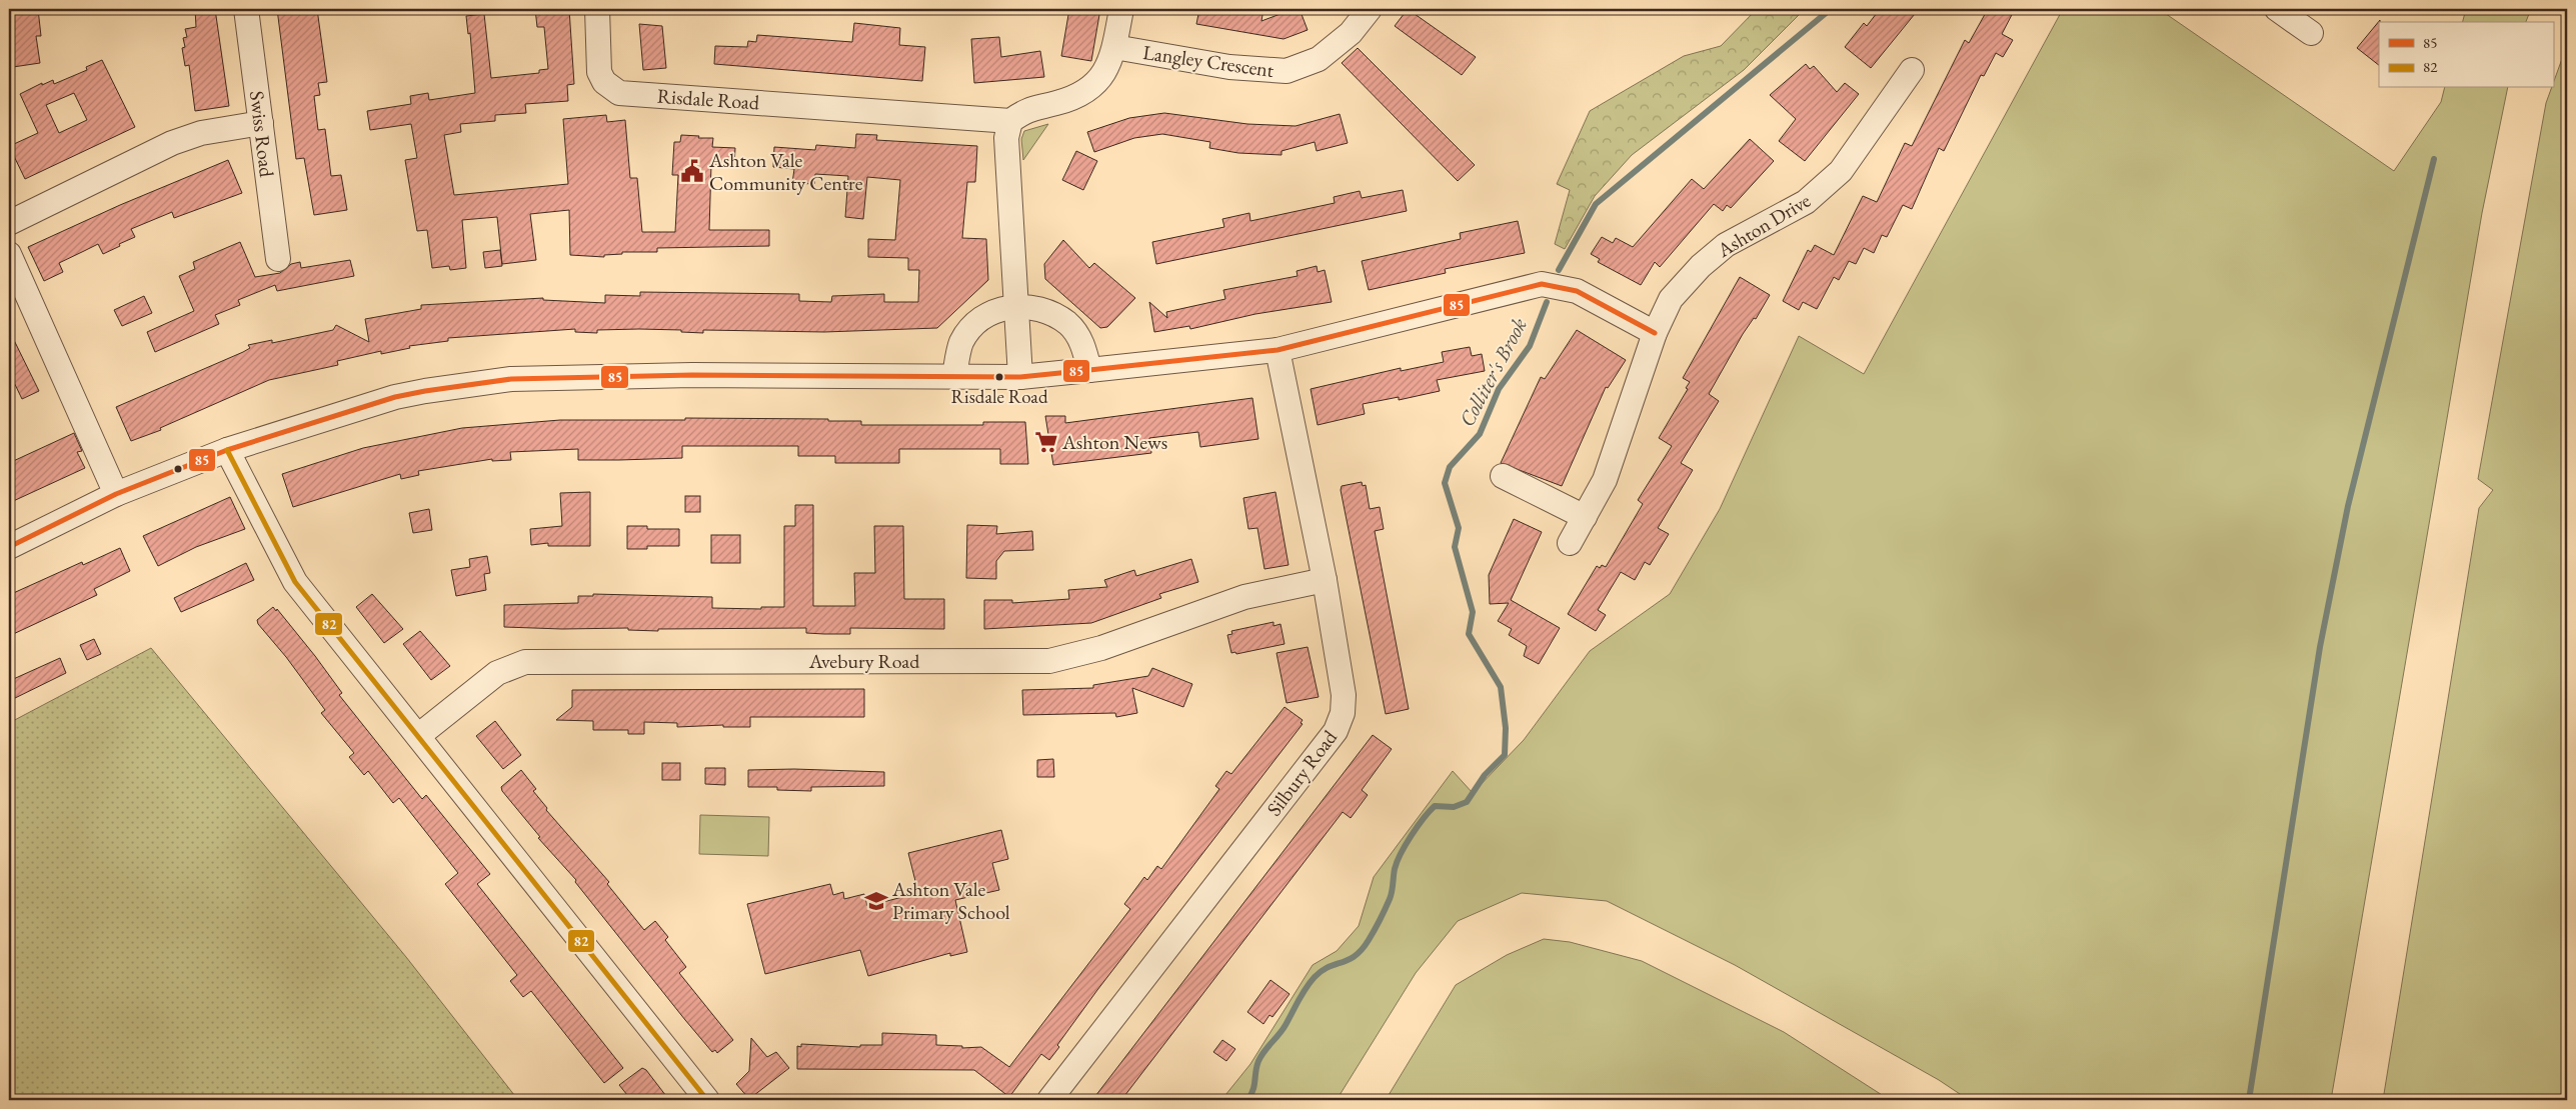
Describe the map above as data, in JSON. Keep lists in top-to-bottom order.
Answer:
{
  "streets": {
    "street": [
      "Langley Crescent",
      "Risdale Road",
      "Swiss Road",
      "Ashton Drive",
      "Avebury Road",
      "Silbury Road"
    ]
  },
  "crossings": [
    ["Avebury Road", "Silbury Road"]
  ],
  "water": ["Colliter's Brook"],
  "places": {
    "public building": ["Ashton Vale Community Centre"],
    "other": ["Risdale Road"],
    "supermarket": ["Ashton News"],
    "school or university": ["Ashton Vale Primary School"]
  },
  "lines": ["transit line 85", "transit line 82"],
  "legend": ["85", "82"]
}
